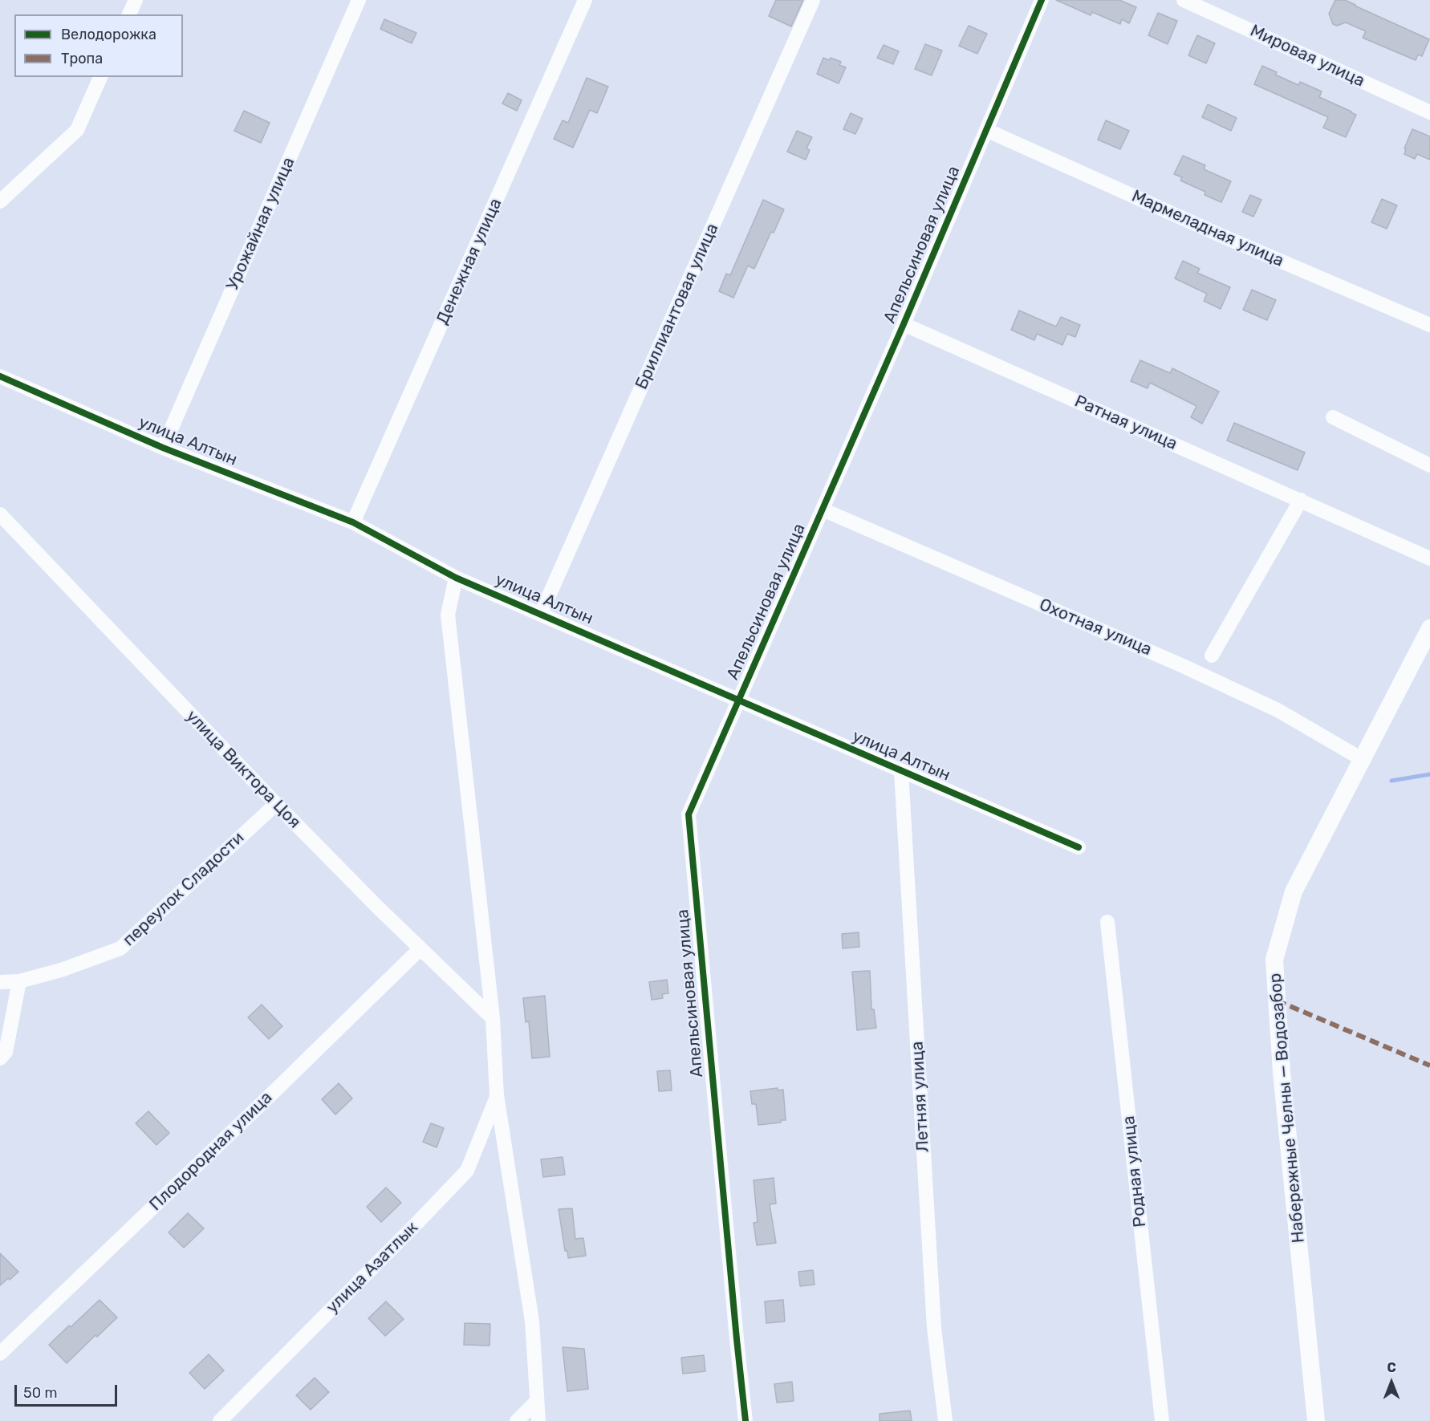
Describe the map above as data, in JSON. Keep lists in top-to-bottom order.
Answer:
{
  "streets": {
    "main road": ["Набережные Челны — Водозабор"],
    "street": [
      "Мировая улица",
      "Урожайная улица",
      "Мармеладная улица",
      "Апельсиновая улица",
      "Денежная улица",
      "Бриллиантовая улица",
      "Ратная улица",
      "улица Алтын",
      "Охотная улица",
      "улица Виктора Цоя",
      "переулок Сладости",
      "Летняя улица",
      "Плодородная улица",
      "Родная улица",
      "улица Азатлык"
    ]
  },
  "crossings": [
    ["Урожайная улица", "улица Алтын"],
    ["Мармеладная улица", "Апельсиновая улица"],
    ["Апельсиновая улица", "Ратная улица"],
    ["Апельсиновая улица", "улица Алтын"],
    ["Апельсиновая улица", "Охотная улица"],
    ["Денежная улица", "улица Алтын"],
    ["Бриллиантовая улица", "улица Алтын"],
    ["улица Алтын", "Летняя улица"],
    ["Охотная улица", "Набережные Челны — Водозабор"],
    ["улица Виктора Цоя", "переулок Сладости"],
    ["улица Виктора Цоя", "Плодородная улица"]
  ],
  "legend": ["Велодорожка", "Тропа"],
  "scale_bar": "50 m",
  "north": "top"
}
